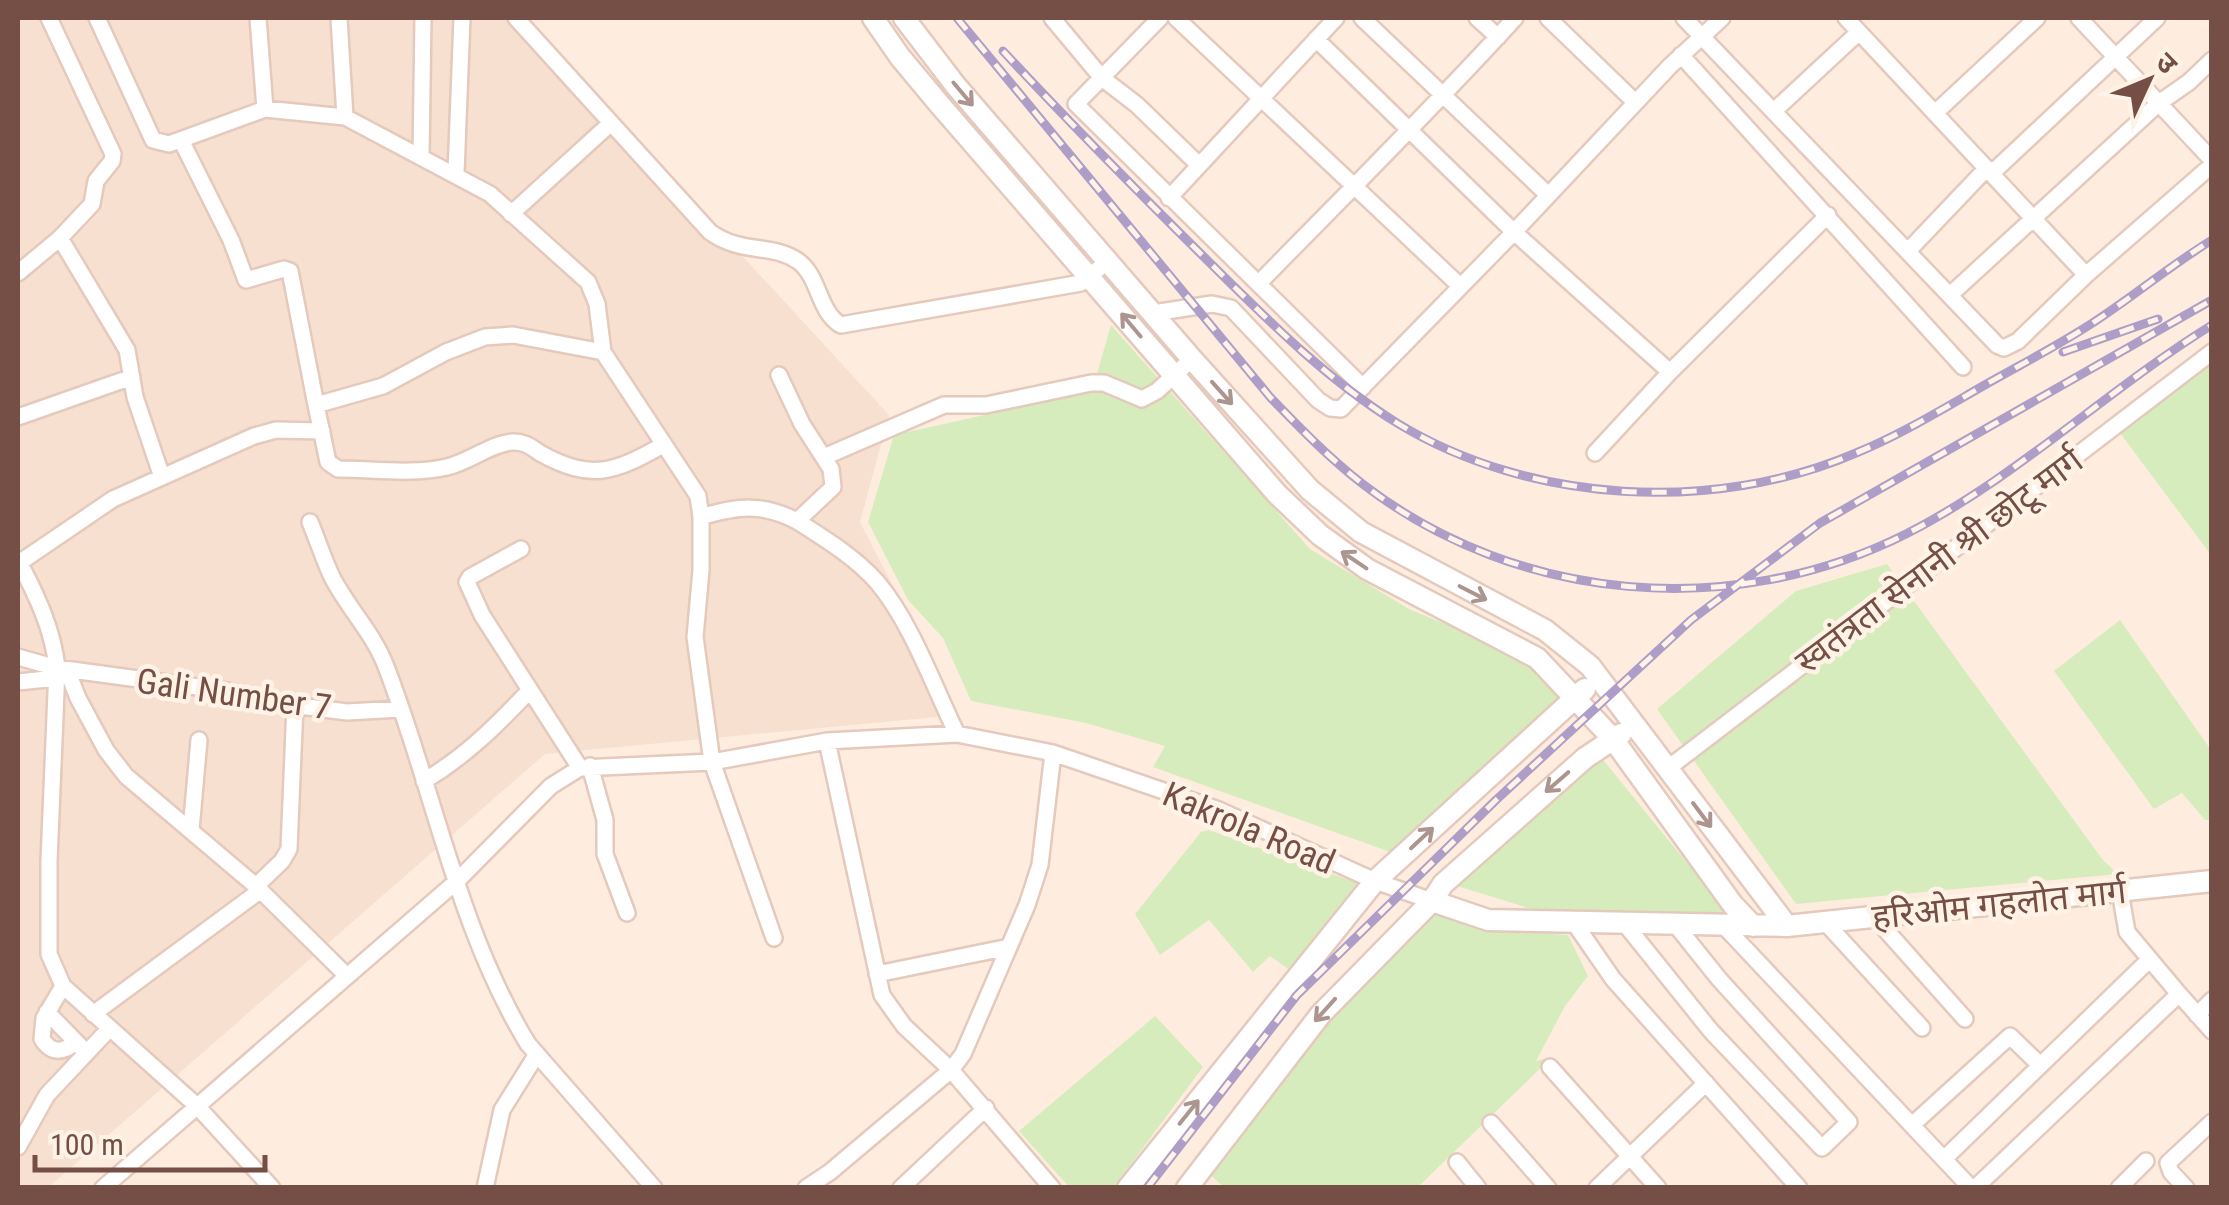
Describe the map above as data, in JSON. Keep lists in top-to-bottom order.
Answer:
{
  "streets": {
    "street": [
      "स्वतंत्रता सेनानी श्री छोटू मार्ग",
      "Gali Number 7",
      "Kakrola Road",
      "हरिओम गहलोत मार्ग"
    ]
  },
  "crossings": [
    ["Kakrola Road", "हरिओम गहलोत मार्ग"]
  ],
  "scale_bar": "100 m",
  "north": "top right"
}
